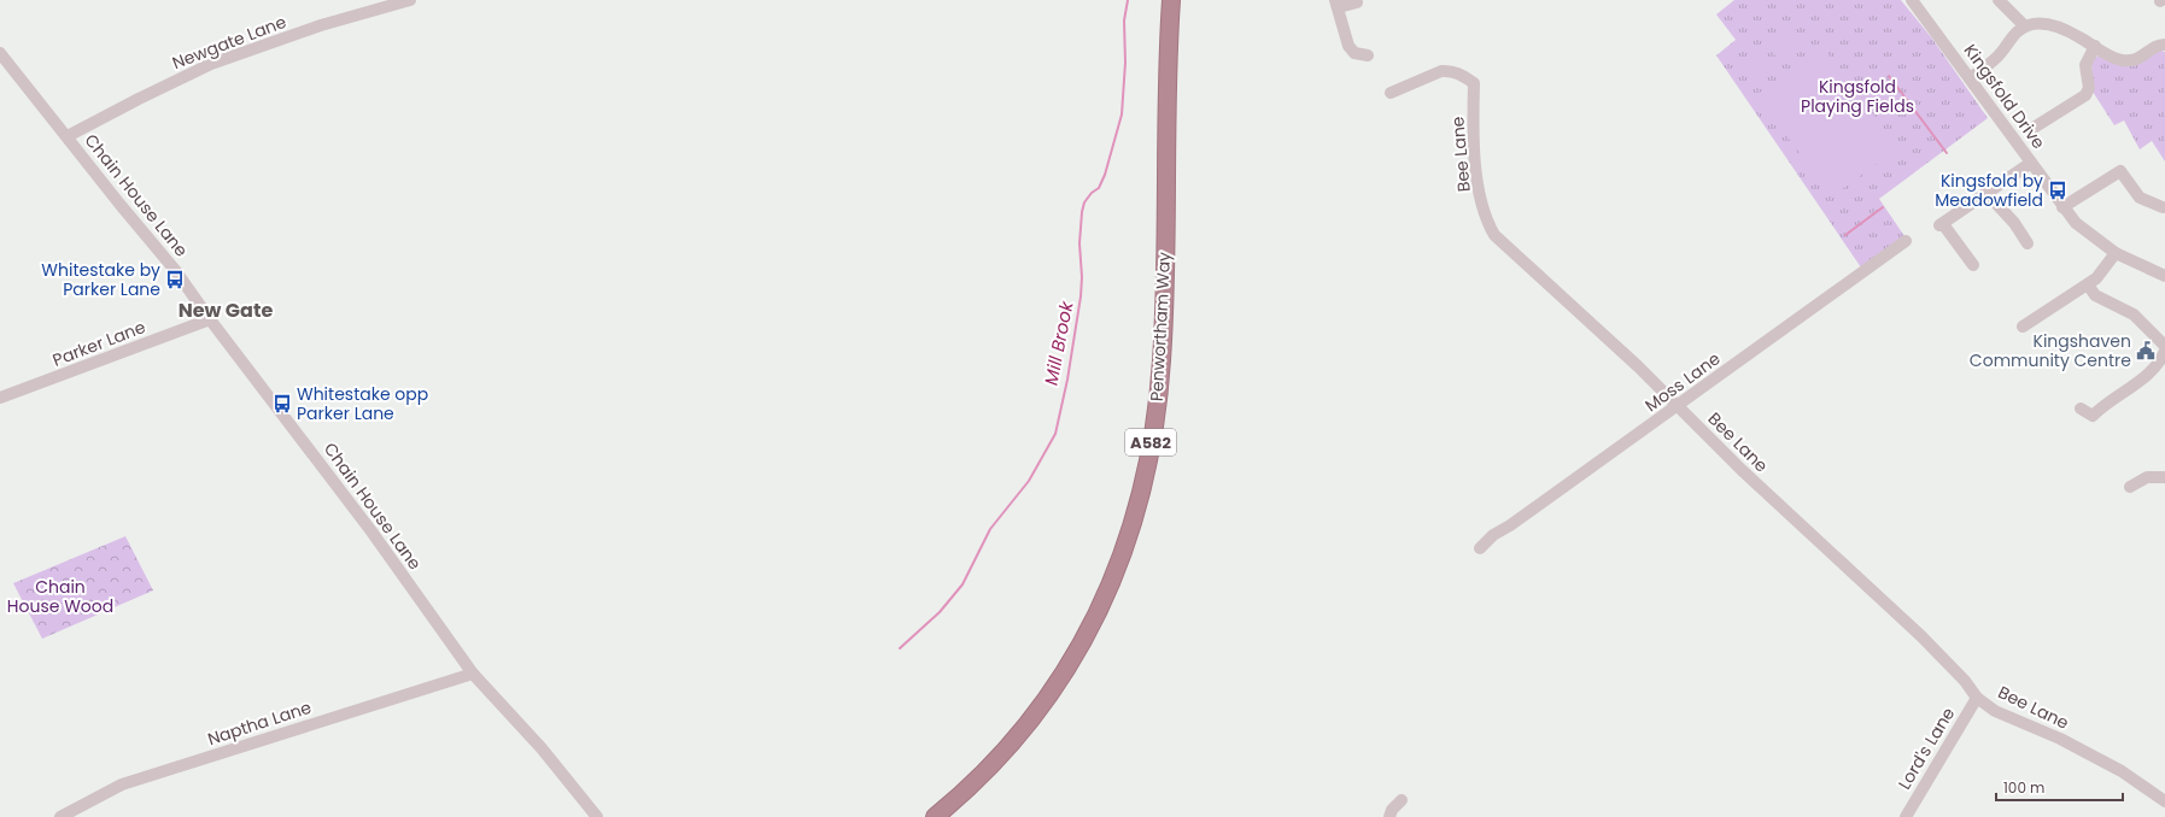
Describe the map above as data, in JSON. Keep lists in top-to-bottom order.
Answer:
{
  "streets": {
    "highway": ["Penwortham Way", "A582"],
    "street": [
      "Newgate Lane",
      "Kingsfold Drive",
      "Bee Lane",
      "Chain House Lane",
      "Parker Lane",
      "Moss Lane",
      "Naptha Lane",
      "Lord's Lane"
    ]
  },
  "crossings": [
    ["Newgate Lane", "Chain House Lane"],
    ["Bee Lane", "Moss Lane"],
    ["Bee Lane", "Lord's Lane"],
    ["Chain House Lane", "Parker Lane"],
    ["Chain House Lane", "Naptha Lane"]
  ],
  "districts": ["New Gate"],
  "water": ["Mill Brook"],
  "parks": ["Kingsfold Playing Fields", "Chain House Wood"],
  "places": {
    "bus stop": ["Kingsfold by Meadowfield", "Whitestake by Parker Lane", "Whitestake opp Parker Lane"],
    "public building": ["Kingshaven Community Centre"]
  },
  "scale_bar": "100 m"
}
